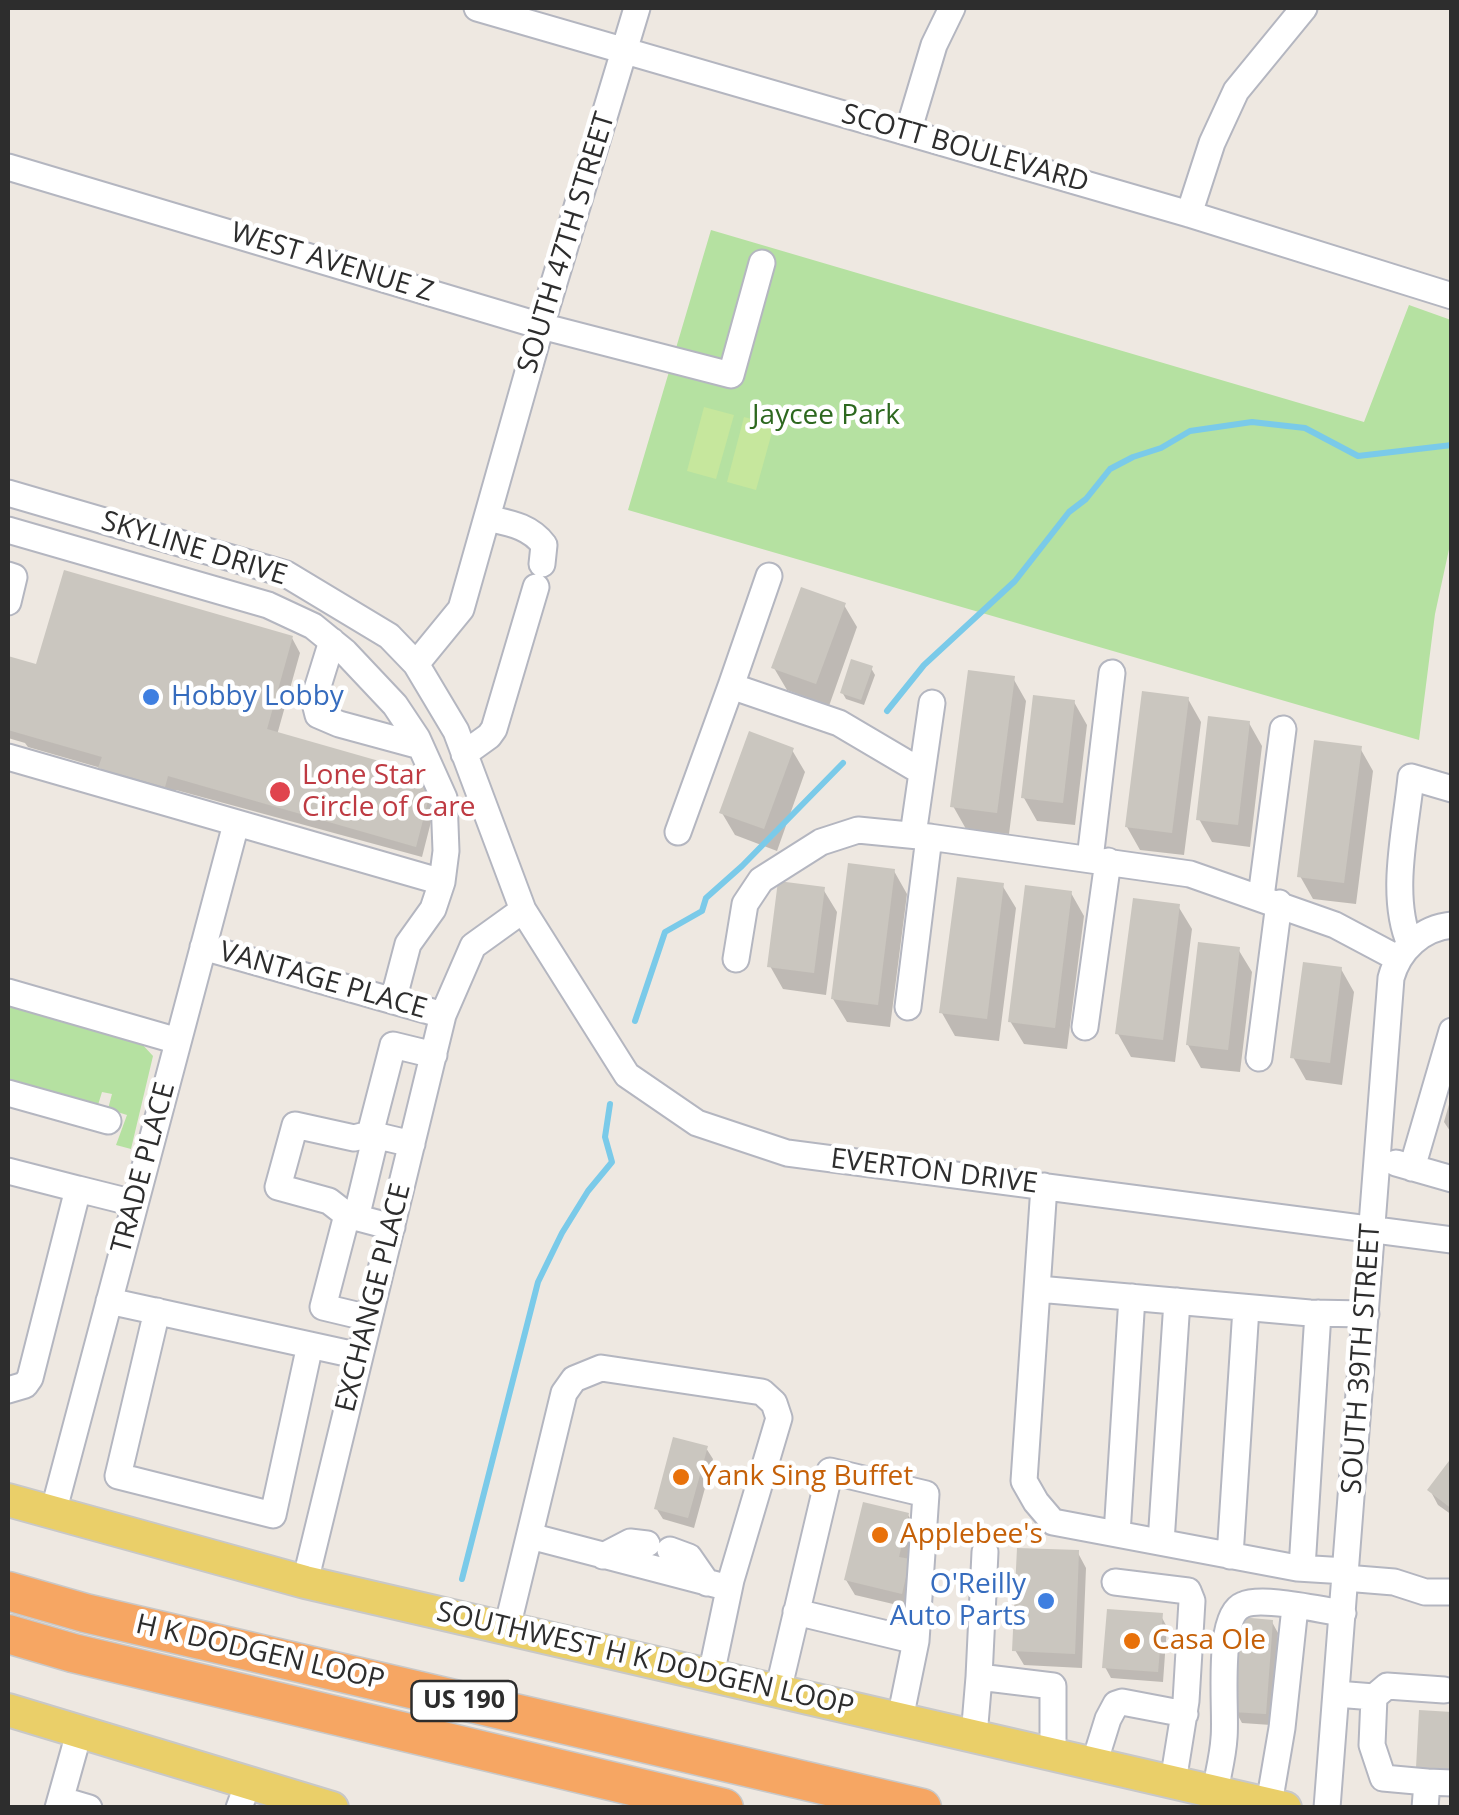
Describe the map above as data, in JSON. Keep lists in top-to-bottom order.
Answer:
{
  "streets": {
    "highway": ["H K DODGEN LOOP", "US 190"],
    "main road": ["SOUTHWEST H K DODGEN LOOP"],
    "street": [
      "SCOTT BOULEVARD",
      "SOUTH 47TH STREET",
      "WEST AVENUE Z",
      "SKYLINE DRIVE",
      "VANTAGE PLACE",
      "TRADE PLACE",
      "EVERTON DRIVE",
      "EXCHANGE PLACE",
      "SOUTH 39TH STREET"
    ]
  },
  "crossings": [
    ["SCOTT BOULEVARD", "SOUTH 47TH STREET"],
    ["SOUTH 47TH STREET", "WEST AVENUE Z"],
    ["SOUTH 47TH STREET", "SKYLINE DRIVE"],
    ["SKYLINE DRIVE", "EVERTON DRIVE"],
    ["VANTAGE PLACE", "TRADE PLACE"],
    ["VANTAGE PLACE", "EXCHANGE PLACE"],
    ["TRADE PLACE", "SOUTHWEST H K DODGEN LOOP"],
    ["EVERTON DRIVE", "EXCHANGE PLACE"],
    ["EVERTON DRIVE", "SOUTH 39TH STREET"],
    ["EXCHANGE PLACE", "SOUTHWEST H K DODGEN LOOP"]
  ],
  "parks": ["Jaycee Park"],
  "places": [
    "Hobby Lobby",
    "Lone Star Circle of Care",
    "Yank Sing Buffet",
    "Applebee's",
    "O'Reilly Auto Parts",
    "Casa Ole"
  ]
}
